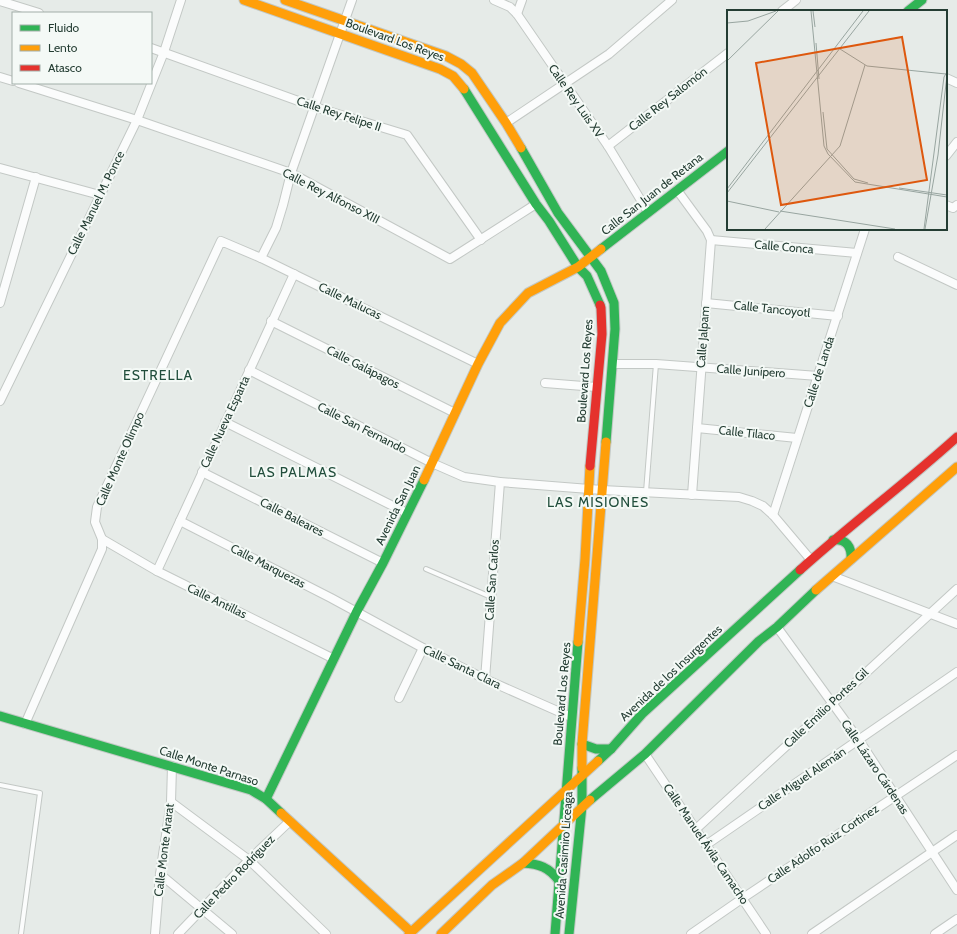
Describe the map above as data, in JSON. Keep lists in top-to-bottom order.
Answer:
{
  "streets": {
    "main road": [
      "Boulevard Los Reyes",
      "Calle San Juan de Retana",
      "Avenida San Juan",
      "Avenida de los Insurgentes",
      "Calle Monte Parnaso",
      "Avenida Casimiro Liceaga"
    ],
    "street": [
      "Calle Rey Salomón",
      "Calle Rey Luis XV",
      "Calle Rey Felipe II",
      "Calle Rey Alfonso XIII",
      "Calle Manuel M. Ponce",
      "Calle Conca",
      "Calle Malucas",
      "Calle Tancoyotl",
      "Calle Jalpam",
      "Calle Galápagos",
      "Calle Junípero",
      "Calle de Landa",
      "Calle Nueva Esparta",
      "Calle San Fernando",
      "Calle Tilaco",
      "Calle Monte Olimpo",
      "Calle Baleares",
      "Calle Marquezas",
      "Calle San Carlos",
      "Calle Antillas",
      "Calle Santa Clara",
      "Calle Emilio Portes Gil",
      "Calle Lázaro Cárdenas",
      "Calle Miguel Alemán",
      "Calle Manuel Ávila Camacho",
      "Calle Adolfo Ruiz Cortinez",
      "Calle Monte Ararat",
      "Calle Pedro Rodríguez"
    ]
  },
  "crossings": [
    ["Boulevard Los Reyes", "Calle San Juan de Retana"],
    ["Boulevard Los Reyes", "Calle Rey Alfonso XIII"],
    ["Boulevard Los Reyes", "Calle Junípero"],
    ["Boulevard Los Reyes", "Calle San Fernando"],
    ["Boulevard Los Reyes", "Avenida San Juan"],
    ["Boulevard Los Reyes", "Calle Santa Clara"],
    ["Boulevard Los Reyes", "Avenida de los Insurgentes"],
    ["Boulevard Los Reyes", "Avenida Casimiro Liceaga"],
    ["Calle Rey Salomón", "Calle Rey Luis XV"],
    ["Calle Rey Luis XV", "Calle San Juan de Retana"],
    ["Calle Rey Felipe II", "Calle Rey Alfonso XIII"],
    ["Calle Rey Felipe II", "Calle Manuel M. Ponce"],
    ["Calle San Juan de Retana", "Avenida San Juan"],
    ["Calle Rey Alfonso XIII", "Calle Manuel M. Ponce"],
    ["Calle Conca", "Calle Jalpam"],
    ["Calle Conca", "Calle de Landa"],
    ["Calle Malucas", "Calle Nueva Esparta"],
    ["Calle Malucas", "Calle Monte Olimpo"],
    ["Calle Malucas", "Avenida San Juan"],
    ["Calle Tancoyotl", "Calle Jalpam"],
    ["Calle Tancoyotl", "Calle de Landa"],
    ["Calle Jalpam", "Calle Junípero"],
    ["Calle Jalpam", "Calle San Fernando"],
    ["Calle Jalpam", "Calle Tilaco"],
    ["Calle Galápagos", "Calle Nueva Esparta"],
    ["Calle Galápagos", "Avenida San Juan"],
    ["Calle Junípero", "Calle de Landa"],
    ["Calle de Landa", "Calle San Fernando"],
    ["Calle de Landa", "Calle Tilaco"],
    ["Calle Nueva Esparta", "Calle San Fernando"],
    ["Calle Nueva Esparta", "Calle Baleares"],
    ["Calle Nueva Esparta", "Calle Marquezas"],
    ["Calle Nueva Esparta", "Calle Antillas"],
    ["Calle San Fernando", "Avenida San Juan"],
    ["Calle San Fernando", "Calle San Carlos"],
    ["Calle San Fernando", "Avenida de los Insurgentes"],
    ["Calle Monte Olimpo", "Calle Antillas"],
    ["Avenida San Juan", "Calle Baleares"],
    ["Avenida San Juan", "Calle Marquezas"],
    ["Avenida San Juan", "Calle Antillas"],
    ["Avenida San Juan", "Calle Santa Clara"],
    ["Avenida San Juan", "Calle Monte Parnaso"],
    ["Calle Marquezas", "Calle Santa Clara"],
    ["Calle San Carlos", "Calle Santa Clara"],
    ["Avenida de los Insurgentes", "Calle Monte Parnaso"],
    ["Avenida de los Insurgentes", "Avenida Casimiro Liceaga"],
    ["Calle Emilio Portes Gil", "Calle Lázaro Cárdenas"],
    ["Calle Emilio Portes Gil", "Calle Manuel Ávila Camacho"],
    ["Calle Monte Parnaso", "Calle Monte Ararat"],
    ["Calle Monte Parnaso", "Calle Pedro Rodríguez"],
    ["Calle Lázaro Cárdenas", "Calle Miguel Alemán"],
    ["Calle Lázaro Cárdenas", "Calle Adolfo Ruiz Cortinez"],
    ["Calle Miguel Alemán", "Calle Manuel Ávila Camacho"],
    ["Calle Manuel Ávila Camacho", "Calle Adolfo Ruiz Cortinez"]
  ],
  "districts": ["ESTRELLA", "LAS PALMAS", "LAS MISIONES"],
  "legend": ["Fluido", "Lento", "Atasco"]
}
